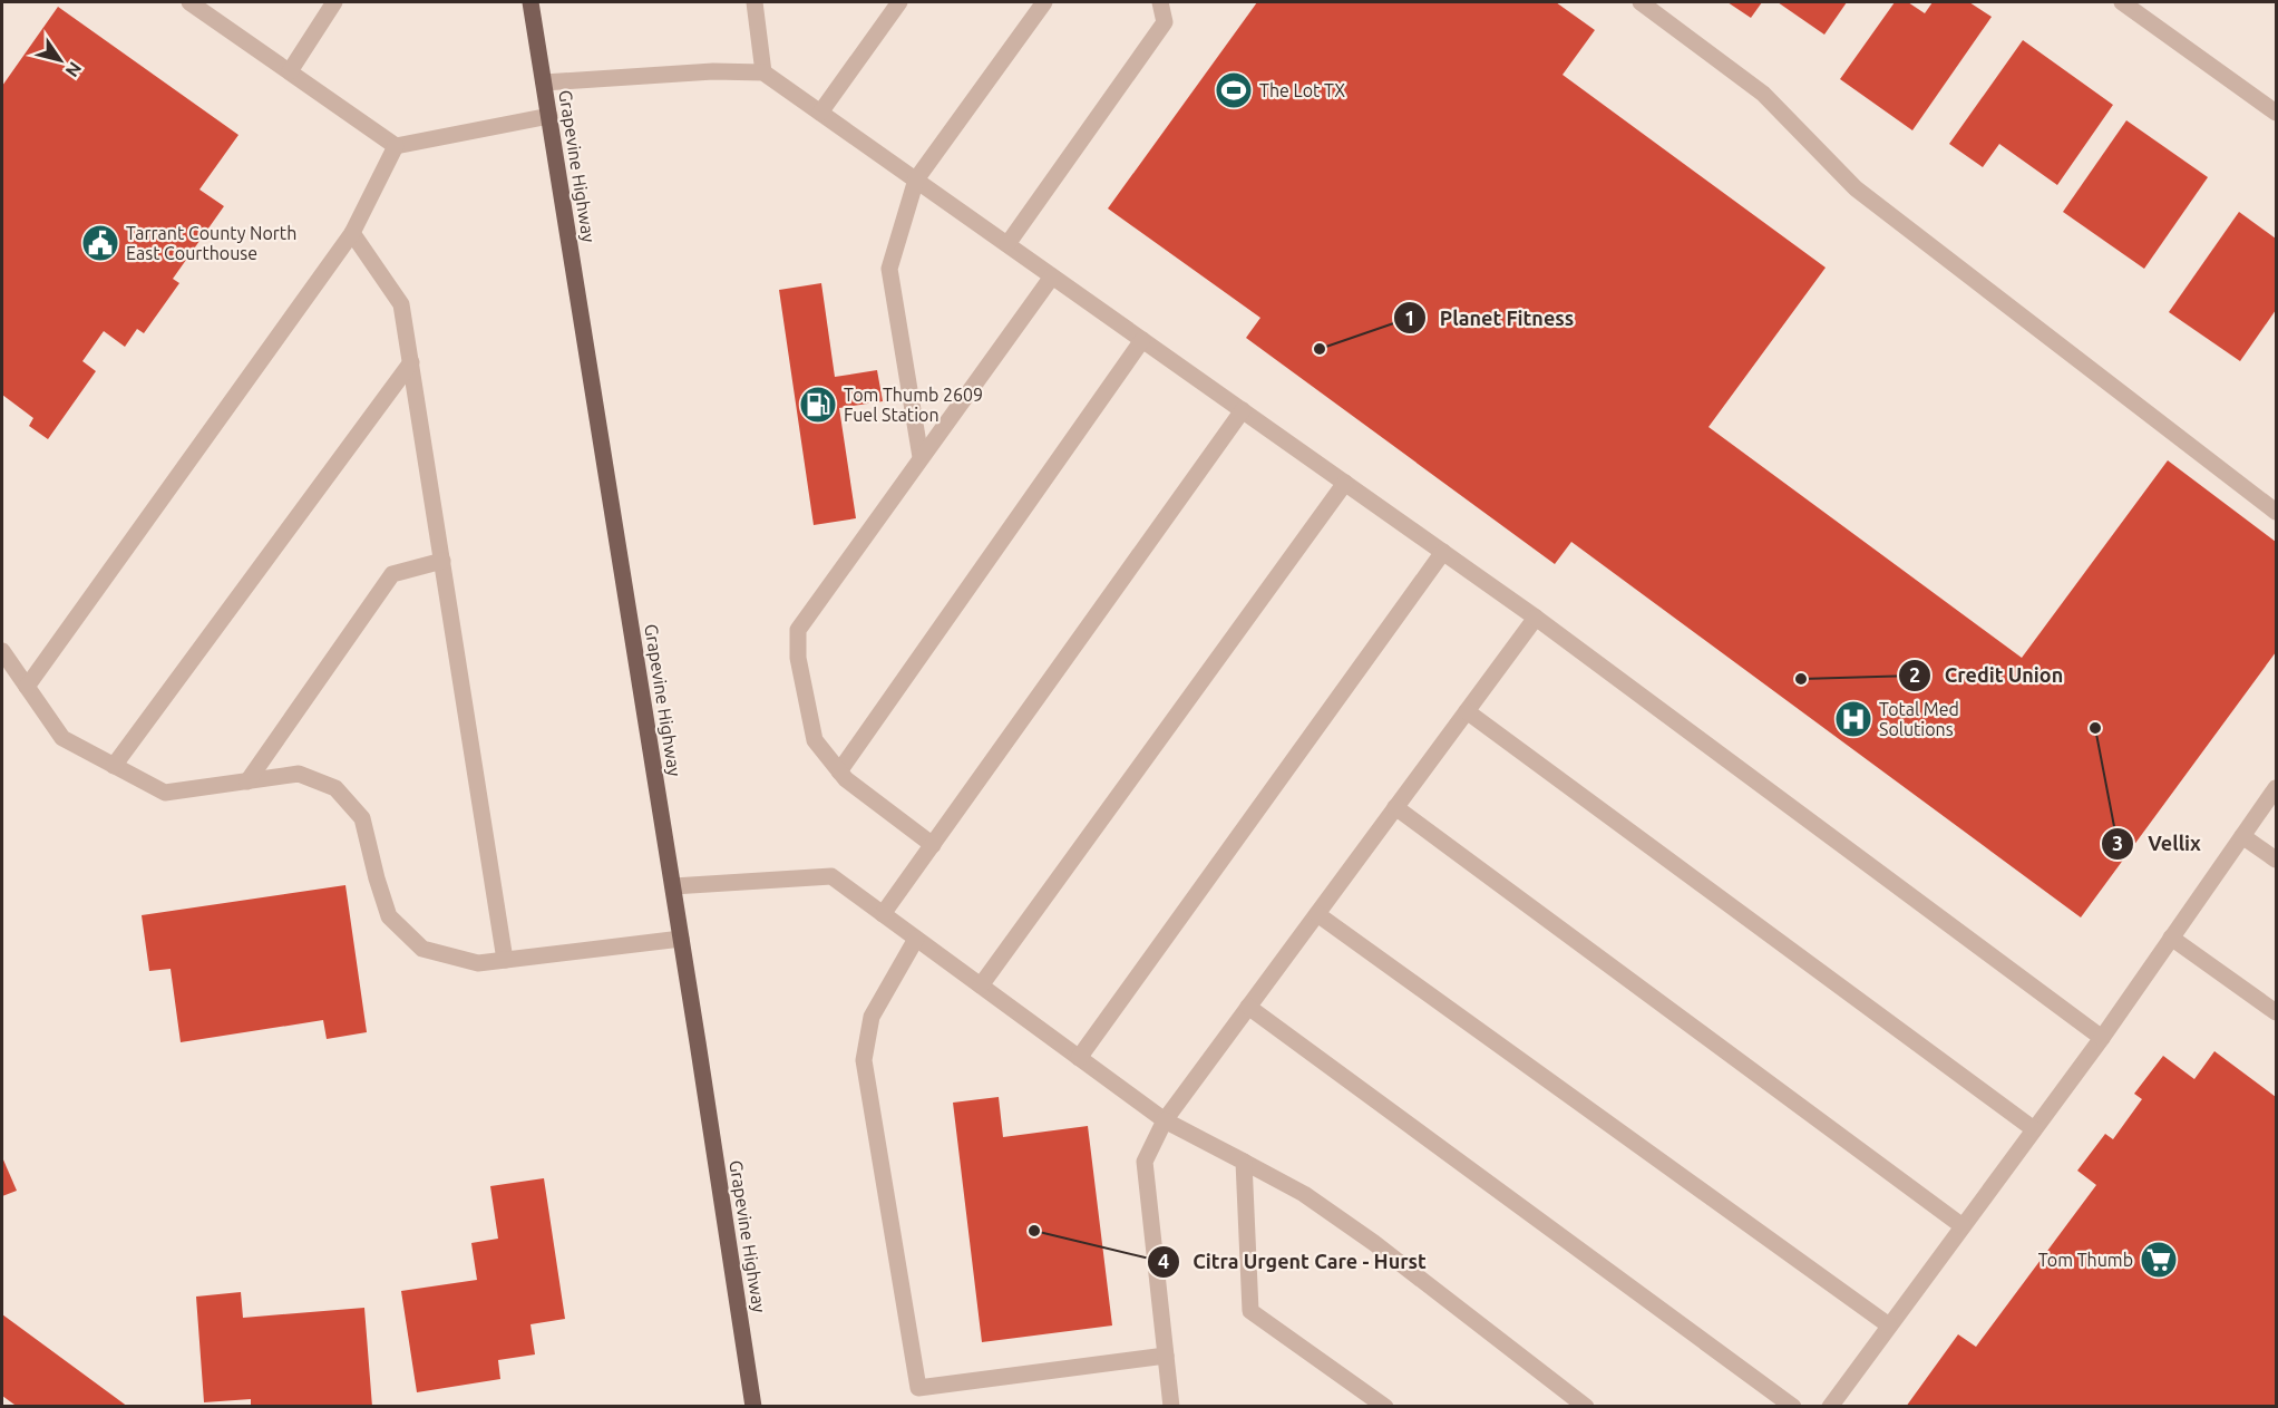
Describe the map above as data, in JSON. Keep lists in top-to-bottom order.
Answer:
{
  "streets": {
    "main road": ["Grapevine Highway"]
  },
  "places": {
    "sports": ["The Lot TX"],
    "public building": ["Tarrant County North East Courthouse"],
    "other": [
      "Planet Fitness",
      "Credit Union",
      "Vellix",
      "Citra Urgent Care - Hurst"
    ],
    "fuel station": ["Tom Thumb 2609 Fuel Station"],
    "hospital": ["Total Med Solutions"],
    "supermarket": ["Tom Thumb"]
  },
  "north": "bottom right"
}
